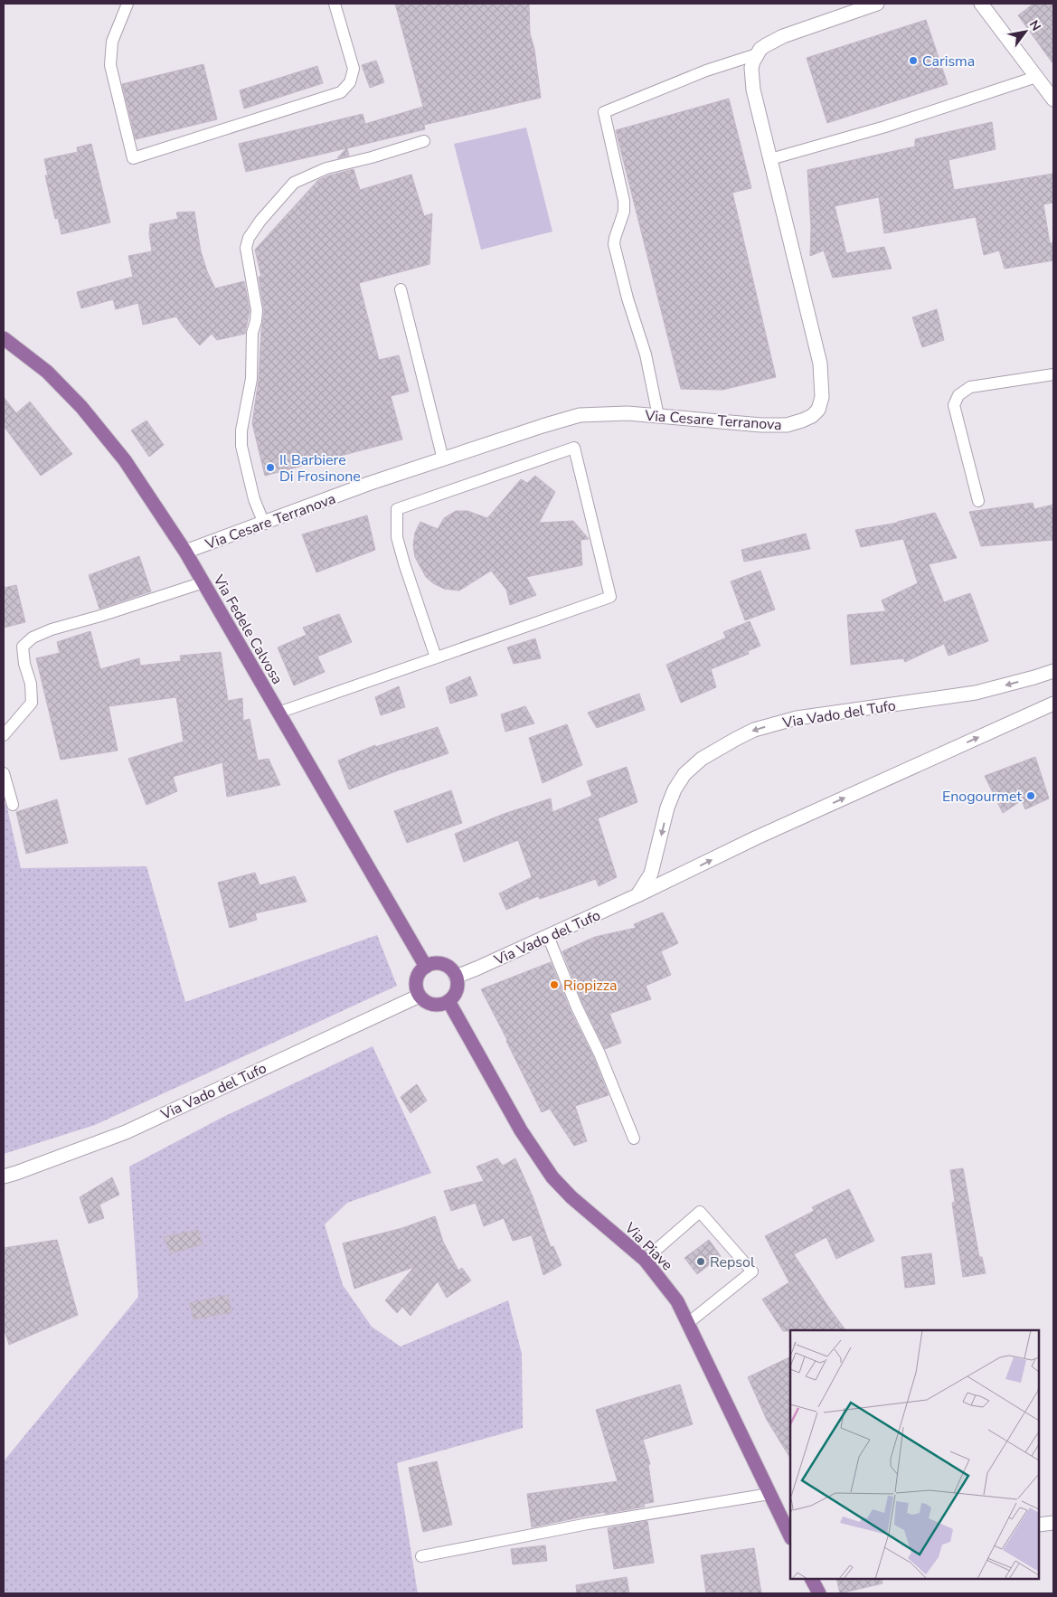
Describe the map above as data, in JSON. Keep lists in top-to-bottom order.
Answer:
{
  "streets": {
    "main road": ["Via Fedele Calvosa", "Via Piave"],
    "street": ["Via Cesare Terranova", "Via Vado del Tufo"]
  },
  "crossings": [
    ["Via Cesare Terranova", "Via Fedele Calvosa"],
    ["Via Fedele Calvosa", "Via Vado del Tufo"],
    ["Via Fedele Calvosa", "Via Piave"],
    ["Via Vado del Tufo", "Via Piave"]
  ],
  "places": [
    "Carisma",
    "Il Barbiere Di Frosinone",
    "Enogourmet",
    "Riopizza",
    "Repsol"
  ],
  "north": "top right"
}
